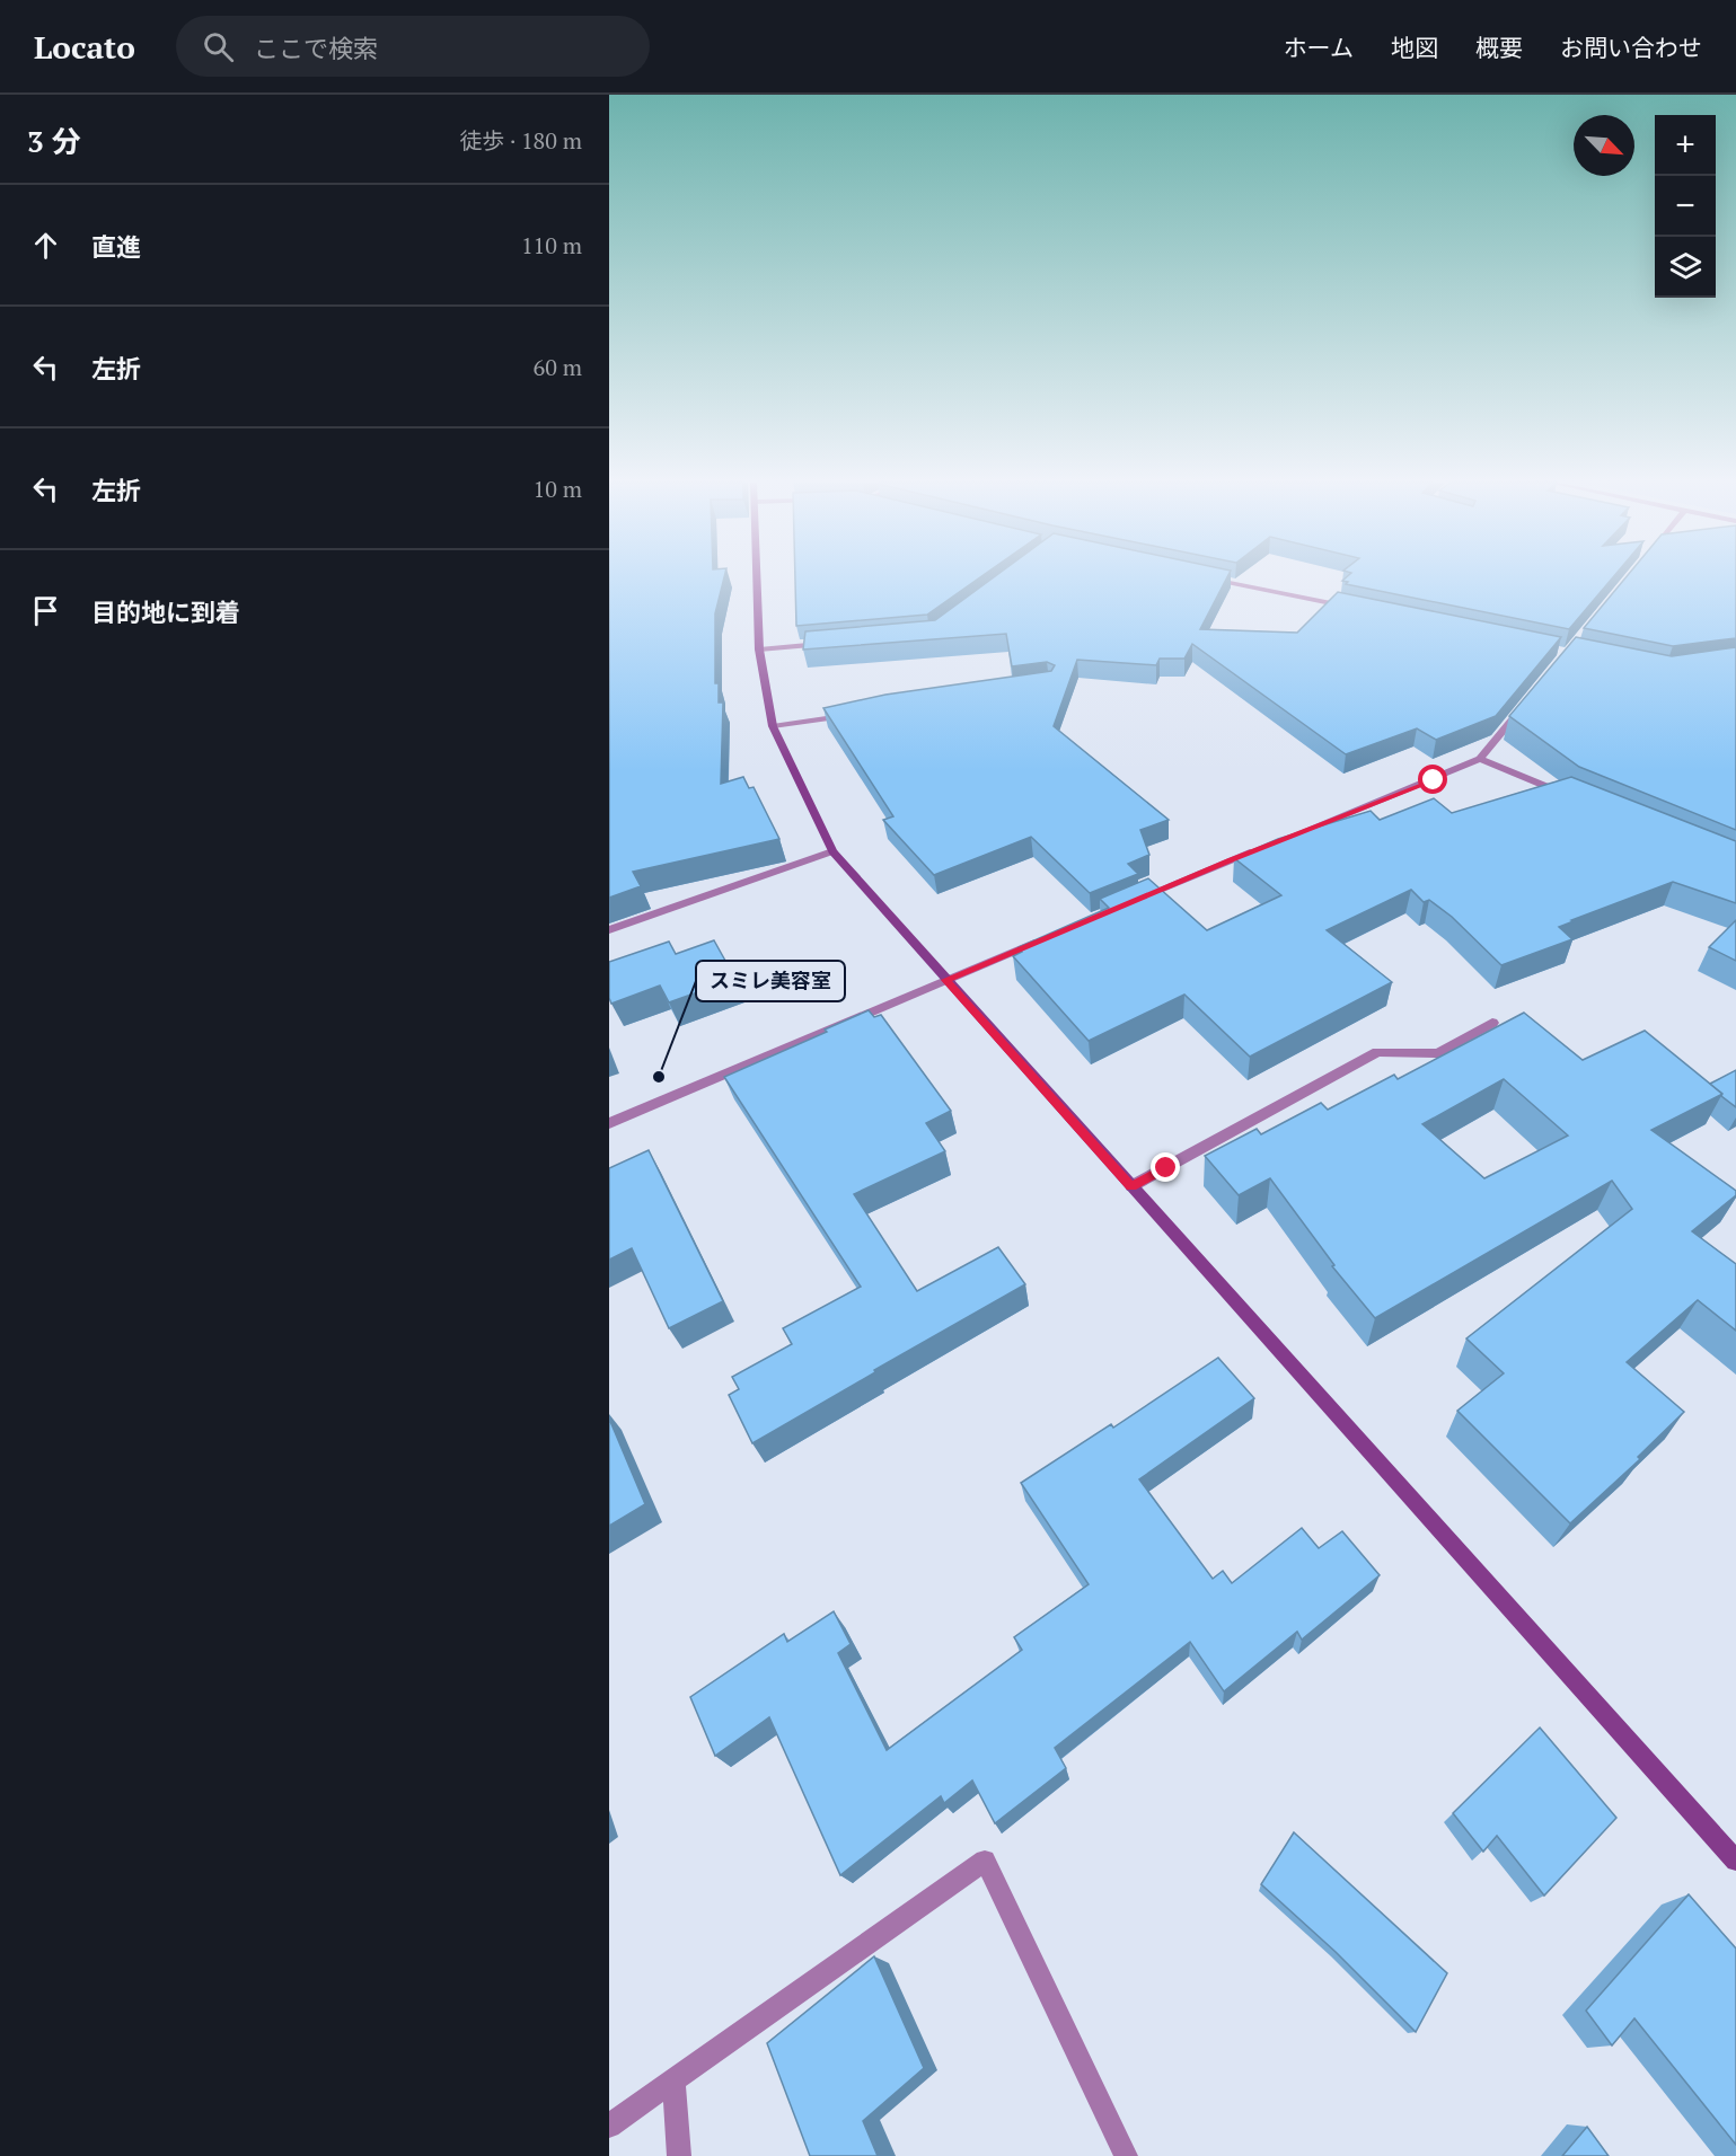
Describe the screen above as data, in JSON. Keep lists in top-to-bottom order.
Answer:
{
  "places": ["スミレ美容室"],
  "north": "bottom right",
  "page": {
    "header": "Locato",
    "search": "ここで検索",
    "nav": [
      "ホーム",
      "地図",
      "概要",
      "お問い合わせ"
    ],
    "heading": ["3 分", "徒歩 · 180 m"],
    "map_buttons": ["+", "−"],
    "list": [
      ["直進", "110 m"],
      ["左折", "60 m"],
      ["左折", "10 m"],
      "目的地に到着"
    ]
  }
}
